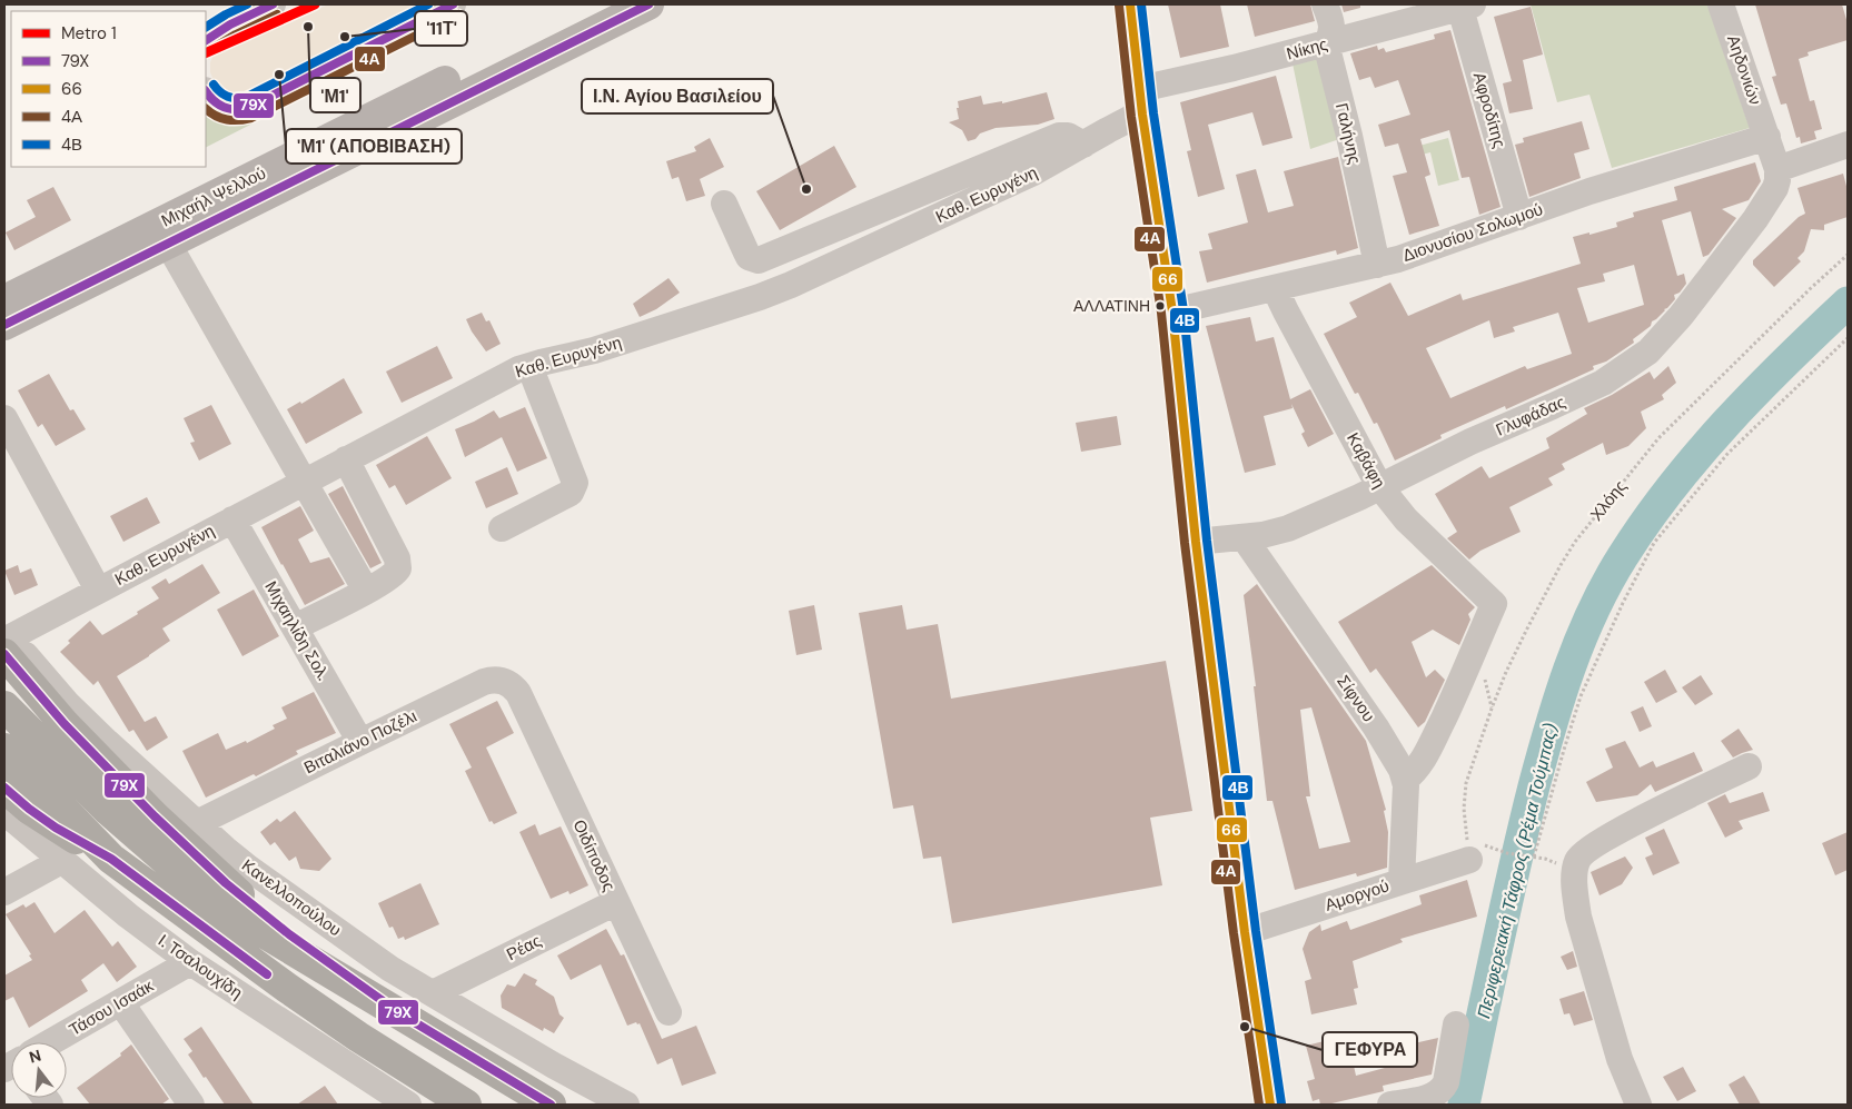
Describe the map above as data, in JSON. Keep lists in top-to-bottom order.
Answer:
{
  "streets": {
    "main road": ["Μιχαήλ Ψελλού"],
    "street": [
      "Νίκης",
      "Αηδονιών",
      "Αφροδίτης",
      "Γαλήνης",
      "Καθ. Ευρυγένη",
      "Διονυσίου Σολωμού",
      "Γλυφάδας",
      "Καβάφη",
      "Μιχαηλίδη Σολ.",
      "Σίφνου",
      "Βιταλιάνο Ποζέλι",
      "Οιδίποδος",
      "Αμοργού",
      "Κανελλοπούλου",
      "Ρέας",
      "Ι. Τσαλουχίδη",
      "Τάσου Ισαάκ"
    ],
    "path": ["Χλόης"]
  },
  "crossings": [
    ["Νίκης", "Αφροδίτης"],
    ["Νίκης", "Γαλήνης"],
    ["Νίκης", "Καθ. Ευρυγένη"],
    ["Αηδονιών", "Διονυσίου Σολωμού"],
    ["Αηδονιών", "Γλυφάδας"],
    ["Αφροδίτης", "Διονυσίου Σολωμού"],
    ["Γαλήνης", "Διονυσίου Σολωμού"],
    ["Καθ. Ευρυγένη", "Μιχαηλίδη Σολ."],
    ["Καθ. Ευρυγένη", "Κανελλοπούλου"],
    ["Διονυσίου Σολωμού", "Καβάφη"],
    ["Γλυφάδας", "Καβάφη"],
    ["Γλυφάδας", "Σίφνου"],
    ["Καβάφη", "Σίφνου"],
    ["Χλόης", "Αμοργού"],
    ["Μιχαηλίδη Σολ.", "Βιταλιάνο Ποζέλι"],
    ["Σίφνου", "Αμοργού"],
    ["Βιταλιάνο Ποζέλι", "Οιδίποδος"],
    ["Βιταλιάνο Ποζέλι", "Κανελλοπούλου"],
    ["Οιδίποδος", "Ρέας"],
    ["Κανελλοπούλου", "Ρέας"],
    ["Ι. Τσαλουχίδη", "Τάσου Ισαάκ"]
  ],
  "water": ["Περιφερειακή Τάφρος (Ρέμα Τούμπας)"],
  "places": [
    "'Μ1'",
    "'11Τ'",
    "'Μ1' (ΑΠΟΒΙΒΑΣΗ)",
    "Ι.Ν. Αγίου Βασιλείου",
    "ΑΛΛΑΤΙΝΗ",
    "ΓΕΦΥΡΑ"
  ],
  "lines": [
    "metro line 1",
    "transit line 79X",
    "transit line 66",
    "transit line 4Β",
    "transit line 4Α"
  ],
  "legend": [
    "Metro 1",
    "79X",
    "66",
    "4Α",
    "4Β"
  ],
  "north": "top"
}
